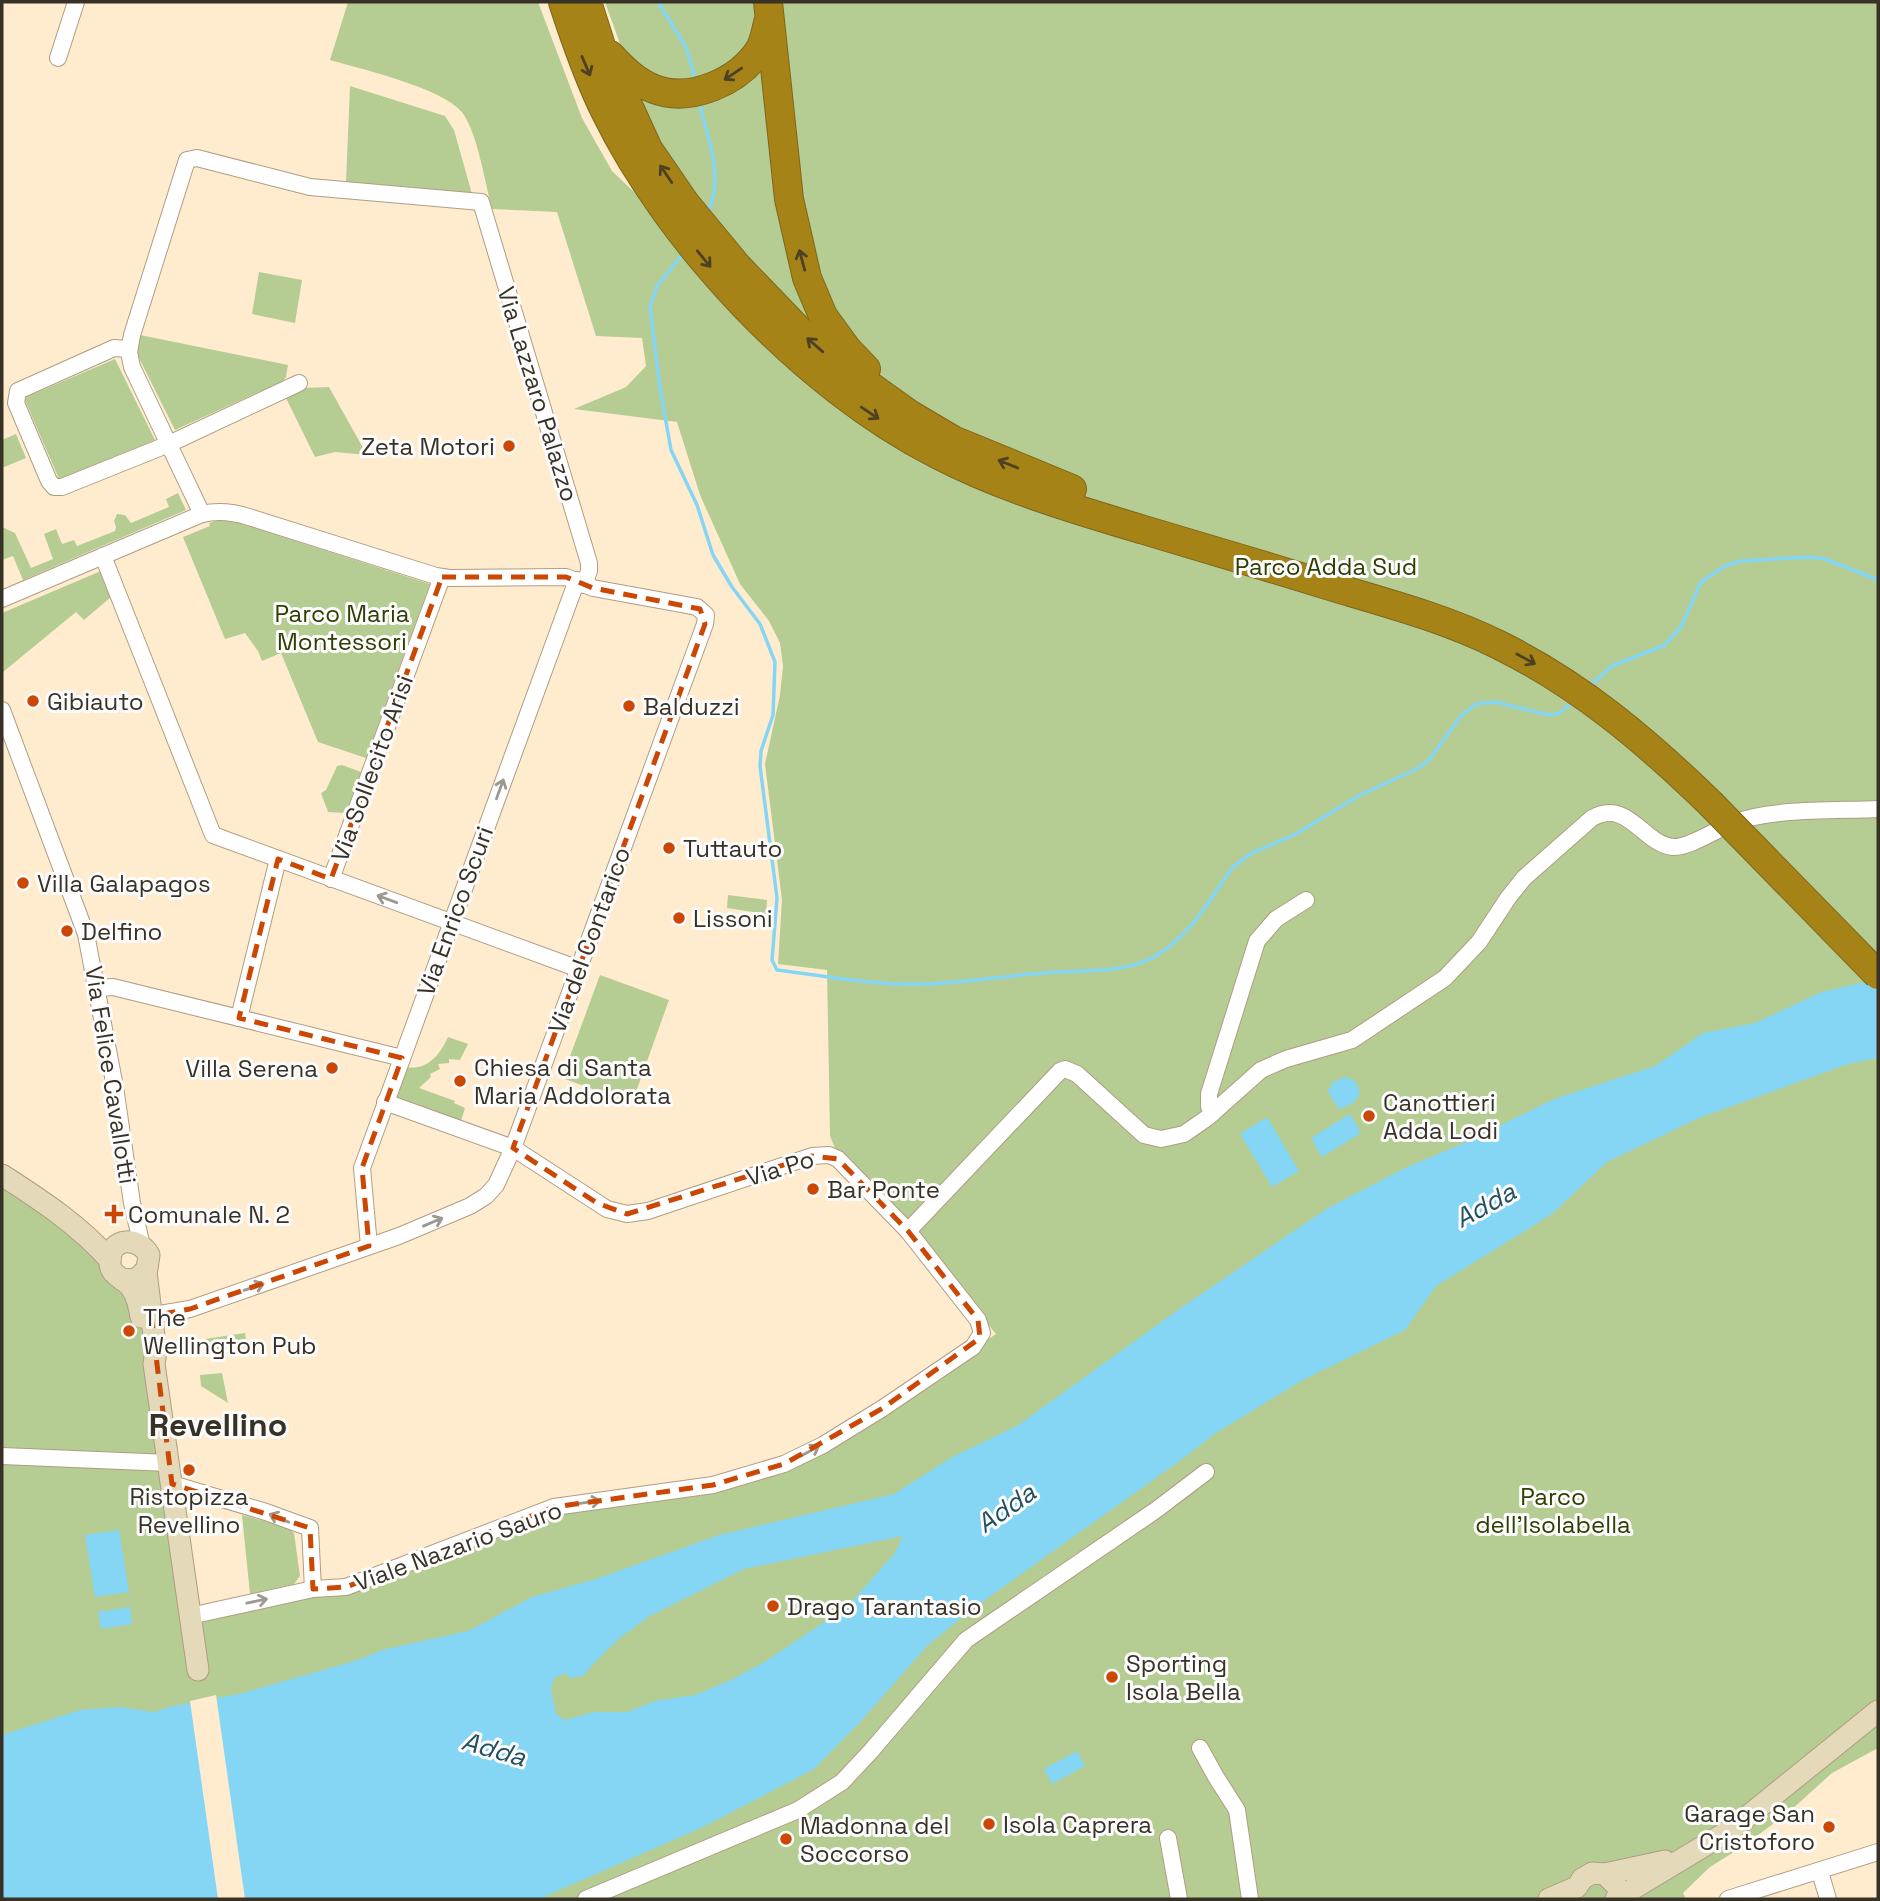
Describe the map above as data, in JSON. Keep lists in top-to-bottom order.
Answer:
{
  "streets": {
    "street": [
      "Via Lazzaro Palazzo",
      "Via Sollecito Arisi",
      "Via Enrico Scuri",
      "Via del Contarico",
      "Via Felice Cavallotti",
      "Via Po",
      "Viale Nazario Sauro"
    ]
  },
  "crossings": [
    ["Via Lazzaro Palazzo", "Via Enrico Scuri"],
    ["Via Lazzaro Palazzo", "Via del Contarico"],
    ["Via Enrico Scuri", "Via del Contarico"],
    ["Via del Contarico", "Via Po"],
    ["Via Po", "Viale Nazario Sauro"]
  ],
  "one_way": ["Via Enrico Scuri", "Via del Contarico", "Viale Nazario Sauro"],
  "districts": ["Revellino"],
  "water": ["Adda"],
  "parks": ["Parco Adda Sud", "Parco Maria Montessori", "Parco dell'Isolabella"],
  "places": {
    "other": [
      "Zeta Motori",
      "Gibiauto",
      "Balduzzi",
      "Tuttauto",
      "Villa Galapagos",
      "Lissoni",
      "Delfino",
      "Villa Serena",
      "Chiesa di Santa Maria Addolorata",
      "Canottieri Adda Lodi",
      "Bar Ponte",
      "The Wellington Pub",
      "Ristopizza Revellino",
      "Drago Tarantasio",
      "Sporting Isola Bella",
      "Isola Caprera",
      "Garage San Cristoforo",
      "Madonna del Soccorso"
    ],
    "health": ["Comunale N. 2"]
  }
}
